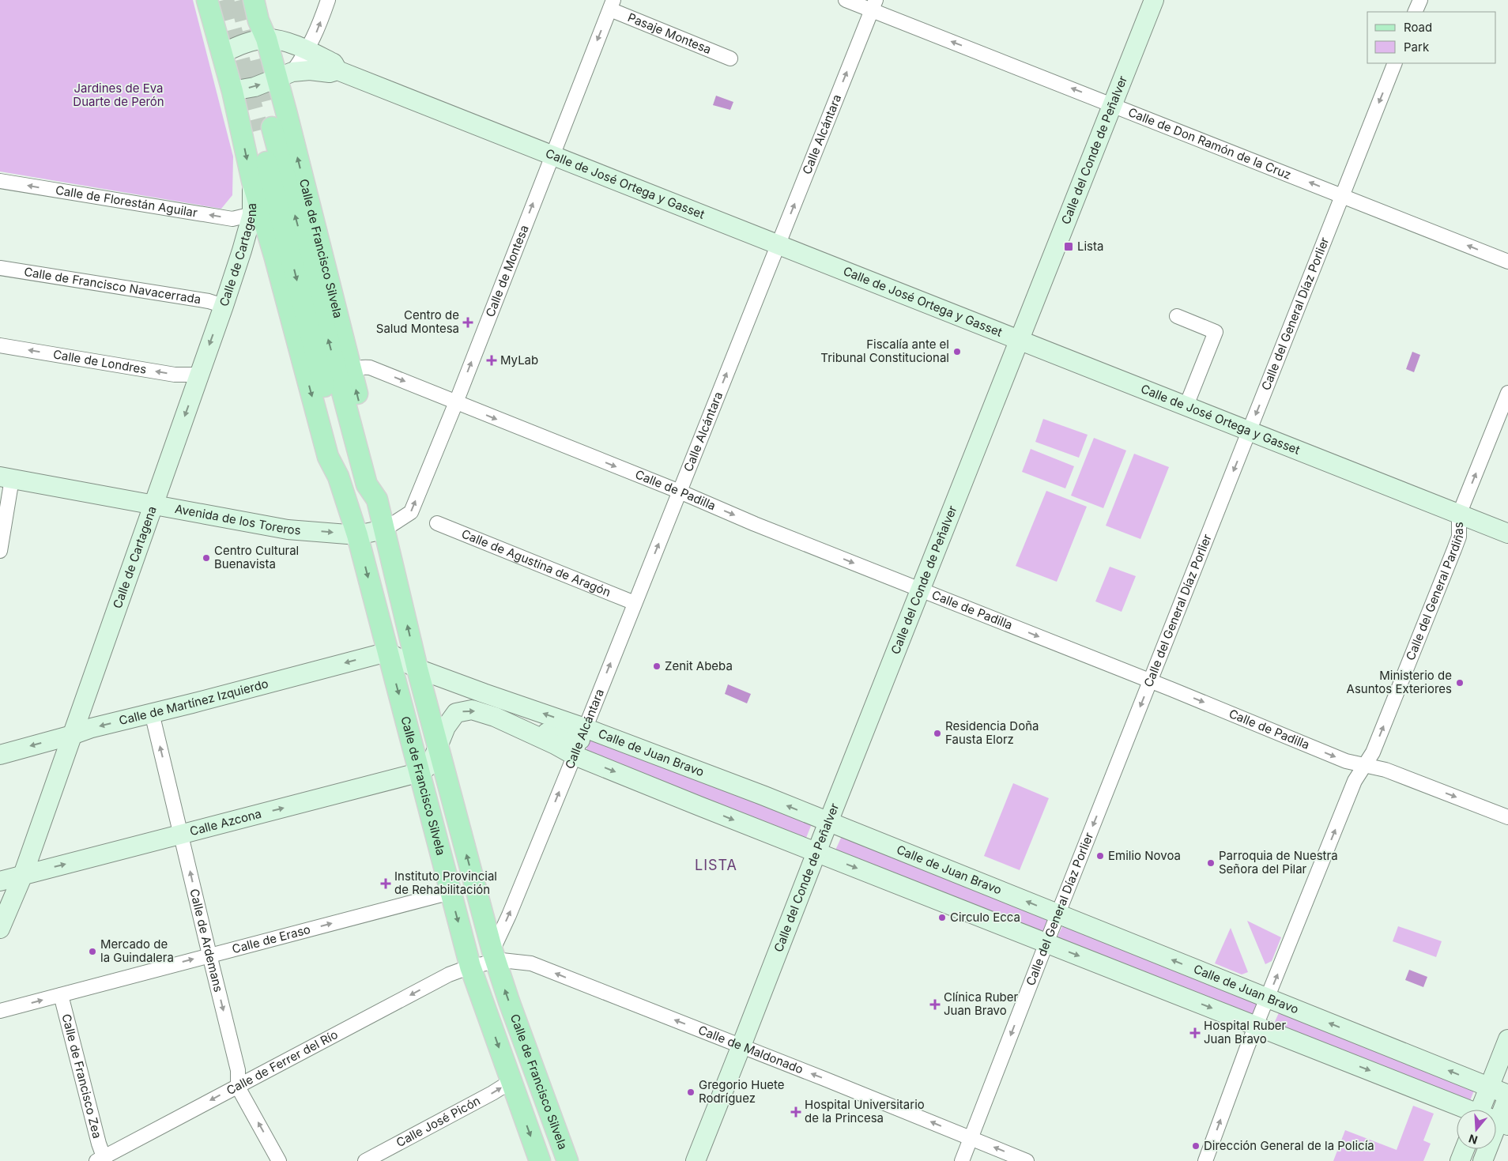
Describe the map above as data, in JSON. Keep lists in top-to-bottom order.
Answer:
{
  "streets": {
    "main road": ["Calle de Francisco Silvela"],
    "street": [
      "Pasaje Montesa",
      "Calle Alcántara",
      "Calle de Don Ramón de la Cruz",
      "Calle del Conde de Peñalver",
      "Calle de José Ortega y Gasset",
      "Calle de Florestán Aguilar",
      "Calle de Cartagena",
      "Calle de Montesa",
      "Calle de Francisco Navacerrada",
      "Calle del General Díaz Porlier",
      "Calle de Londres",
      "Calle de Padilla",
      "Avenida de los Toreros",
      "Calle de Agustina de Aragón",
      "Calle del General Pardiñas",
      "Calle de Martínez Izquierdo",
      "Calle de Juan Bravo",
      "Calle Azcona",
      "Calle de Eraso",
      "Calle de Ardemans",
      "Calle de Maldonado",
      "Calle de Ferrer del Río",
      "Calle de Francisco Zea",
      "Calle José Picón"
    ]
  },
  "crossings": [
    ["Pasaje Montesa", "Calle de Montesa"],
    ["Calle Alcántara", "Calle de Don Ramón de la Cruz"],
    ["Calle Alcántara", "Calle de José Ortega y Gasset"],
    ["Calle Alcántara", "Calle de Francisco Silvela"],
    ["Calle Alcántara", "Calle de Padilla"],
    ["Calle Alcántara", "Calle de Agustina de Aragón"],
    ["Calle Alcántara", "Calle de Juan Bravo"],
    ["Calle Alcántara", "Calle de Maldonado"],
    ["Calle de Don Ramón de la Cruz", "Calle del Conde de Peñalver"],
    ["Calle de Don Ramón de la Cruz", "Calle del General Díaz Porlier"],
    ["Calle del Conde de Peñalver", "Calle de José Ortega y Gasset"],
    ["Calle del Conde de Peñalver", "Calle de Padilla"],
    ["Calle del Conde de Peñalver", "Calle de Juan Bravo"],
    ["Calle del Conde de Peñalver", "Calle de Maldonado"],
    ["Calle de José Ortega y Gasset", "Calle de Francisco Silvela"],
    ["Calle de José Ortega y Gasset", "Calle de Montesa"],
    ["Calle de José Ortega y Gasset", "Calle del General Díaz Porlier"],
    ["Calle de José Ortega y Gasset", "Calle del General Pardiñas"],
    ["Calle de Florestán Aguilar", "Calle de Cartagena"],
    ["Calle de Francisco Silvela", "Calle de Cartagena"],
    ["Calle de Francisco Silvela", "Calle de Montesa"],
    ["Calle de Francisco Silvela", "Calle de Padilla"],
    ["Calle de Francisco Silvela", "Avenida de los Toreros"],
    ["Calle de Francisco Silvela", "Calle de Martínez Izquierdo"],
    ["Calle de Francisco Silvela", "Calle de Juan Bravo"],
    ["Calle de Francisco Silvela", "Calle Azcona"],
    ["Calle de Francisco Silvela", "Calle de Eraso"],
    ["Calle de Francisco Silvela", "Calle de Maldonado"],
    ["Calle de Francisco Silvela", "Calle de Ferrer del Río"],
    ["Calle de Francisco Silvela", "Calle José Picón"],
    ["Calle de Cartagena", "Calle de Francisco Navacerrada"],
    ["Calle de Cartagena", "Calle de Londres"],
    ["Calle de Cartagena", "Avenida de los Toreros"],
    ["Calle de Cartagena", "Calle de Martínez Izquierdo"],
    ["Calle de Cartagena", "Calle Azcona"],
    ["Calle de Montesa", "Calle de Padilla"],
    ["Calle de Montesa", "Avenida de los Toreros"],
    ["Calle del General Díaz Porlier", "Calle de Padilla"],
    ["Calle del General Díaz Porlier", "Calle de Juan Bravo"],
    ["Calle del General Díaz Porlier", "Calle de Maldonado"],
    ["Calle de Padilla", "Calle del General Pardiñas"],
    ["Calle del General Pardiñas", "Calle de Juan Bravo"],
    ["Calle de Martínez Izquierdo", "Calle de Juan Bravo"],
    ["Calle de Martínez Izquierdo", "Calle de Ardemans"],
    ["Calle Azcona", "Calle de Ardemans"],
    ["Calle de Eraso", "Calle de Ardemans"],
    ["Calle de Eraso", "Calle de Francisco Zea"],
    ["Calle de Ardemans", "Calle de Ferrer del Río"],
    ["Calle de Maldonado", "Calle de Ferrer del Río"],
    ["Calle de Ferrer del Río", "Calle de Francisco Zea"]
  ],
  "one_way": [
    "Calle Alcántara",
    "Calle de Don Ramón de la Cruz",
    "Calle de Florestán Aguilar",
    "Calle del General Díaz Porlier",
    "Calle de Londres",
    "Calle de Padilla",
    "Avenida de los Toreros",
    "Calle del General Pardiñas",
    "Calle de Martínez Izquierdo",
    "Calle Azcona",
    "Calle de Eraso",
    "Calle de Maldonado",
    "Calle de Ferrer del Río",
    "Calle José Picón"
  ],
  "districts": ["LISTA"],
  "parks": ["Jardines de Eva Duarte de Perón"],
  "places": {
    "transit": ["Lista"],
    "health": [
      "Centro de Salud Montesa",
      "MyLab",
      "Instituto Provincial de Rehabilitación",
      "Clínica Ruber Juan Bravo",
      "Hospital Ruber Juan Bravo",
      "Hospital Universitario de la Princesa"
    ],
    "other": [
      "Fiscalía ante el Tribunal Constitucional",
      "Centro Cultural Buenavista",
      "Zenit Abeba",
      "Ministerio de Asuntos Exteriores",
      "Residencia Doña Fausta Elorz",
      "Emilio Novoa",
      "Parroquia de Nuestra Señora del Pilar",
      "Circulo Ecca",
      "Mercado de la Guindalera",
      "Gregorio Huete Rodríguez",
      "Dirección General de la Policía"
    ]
  },
  "legend": ["Road", "Park"],
  "north": "bottom"
}
